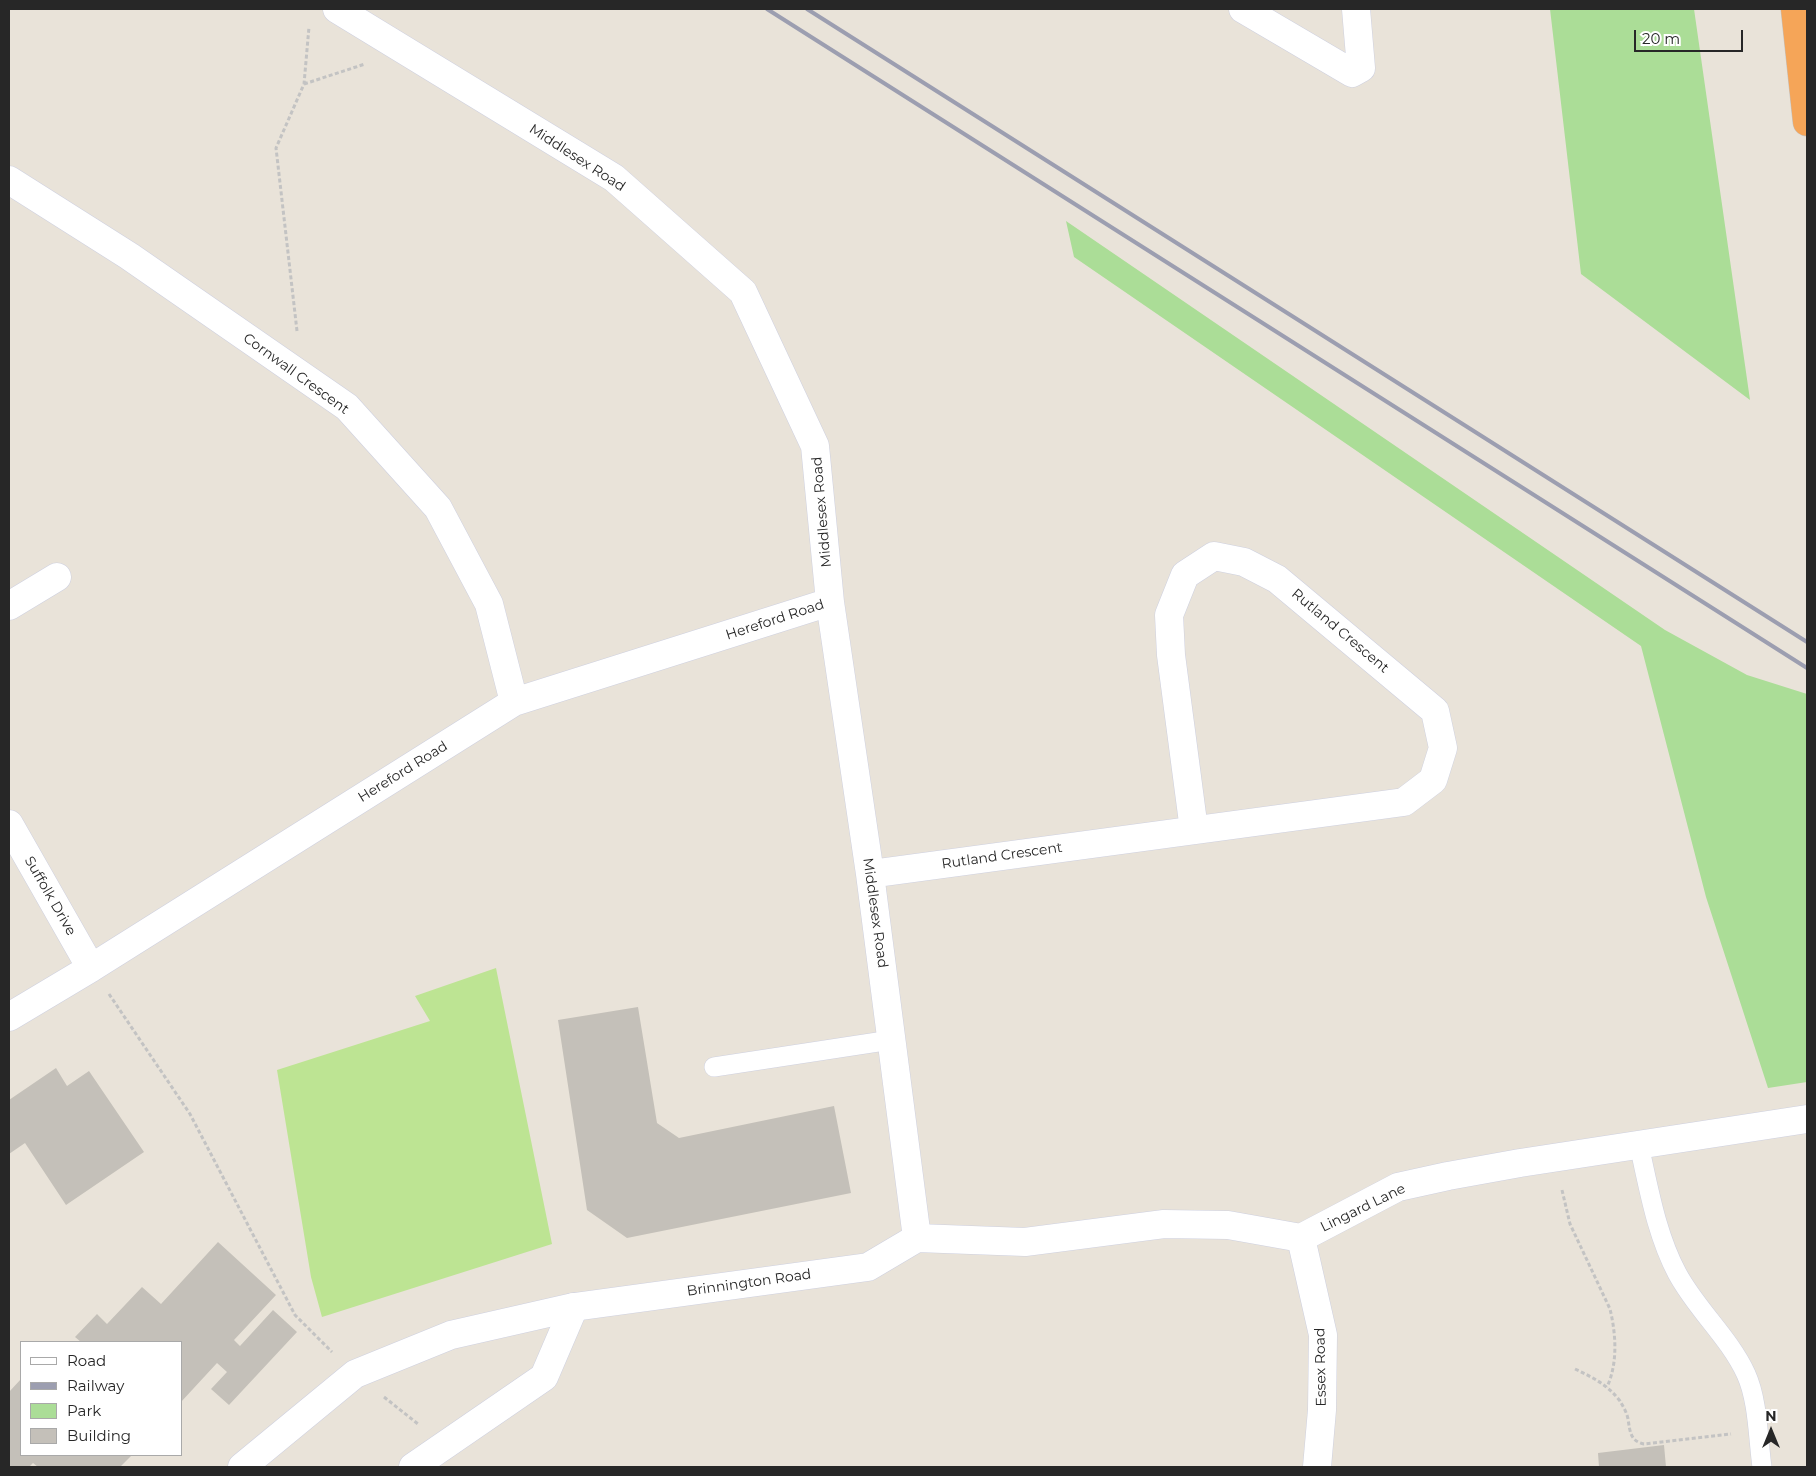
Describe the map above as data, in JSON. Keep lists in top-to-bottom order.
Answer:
{
  "streets": {
    "street": [
      "Middlesex Road",
      "Cornwall Crescent",
      "Hereford Road",
      "Rutland Crescent",
      "Suffolk Drive",
      "Lingard Lane",
      "Brinnington Road",
      "Essex Road"
    ]
  },
  "crossings": [
    ["Middlesex Road", "Hereford Road"],
    ["Middlesex Road", "Rutland Crescent"],
    ["Middlesex Road", "Brinnington Road"],
    ["Cornwall Crescent", "Hereford Road"],
    ["Hereford Road", "Suffolk Drive"],
    ["Lingard Lane", "Essex Road"]
  ],
  "legend": [
    "Road",
    "Railway",
    "Park",
    "Building"
  ],
  "scale_bar": "20 m",
  "north": "top"
}
